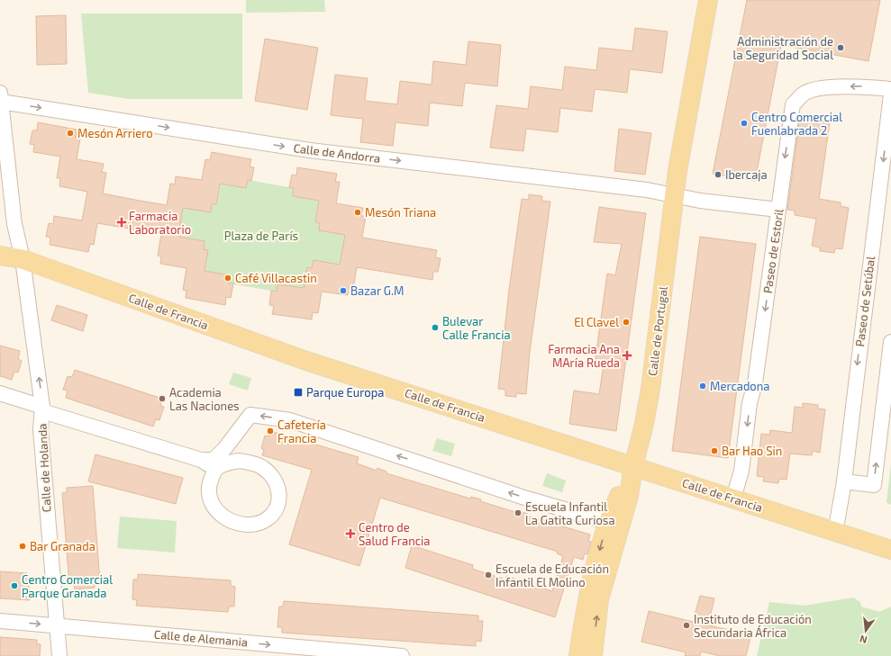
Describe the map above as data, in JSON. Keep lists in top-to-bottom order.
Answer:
{
  "streets": {
    "main road": ["Calle de Francia", "Calle de Portugal"],
    "street": [
      "Calle de Andorra",
      "Paseo de Estoril",
      "Paseo de Setúbal",
      "Calle de Holanda",
      "Calle de Alemania"
    ]
  },
  "crossings": [
    ["Calle de Andorra", "Calle de Portugal"],
    ["Calle de Andorra", "Calle de Holanda"],
    ["Paseo de Estoril", "Calle de Francia"],
    ["Paseo de Setúbal", "Calle de Francia"],
    ["Calle de Francia", "Calle de Portugal"],
    ["Calle de Francia", "Calle de Holanda"],
    ["Calle de Holanda", "Calle de Alemania"]
  ],
  "one_way": [
    "Calle de Andorra",
    "Paseo de Estoril",
    "Paseo de Setúbal",
    "Calle de Alemania"
  ],
  "parks": ["Plaza de París"],
  "places": {
    "other": [
      "Administración de la Seguridad Social",
      "Centro Comercial Fuenlabrada 2",
      "Mesón Arriero",
      "Ibercaja",
      "Mesón Triana",
      "Café Villacastin",
      "Bazar G.M",
      "El Clavel",
      "Bulevar Calle Francia",
      "Mercadona",
      "Academia Las Naciones",
      "Cafetería Francia",
      "Bar Hao Sin",
      "Escuela Infantil La Gatita Curiosa",
      "Bar Granada",
      "Escuela de Educación Infantil El Molino",
      "Centro Comercial Parque Granada",
      "Instituto de Educación Secundaria África"
    ],
    "health": ["Farmacia Laboratorio", "Farmacia Ana MAría Rueda", "Centro de Salud Francia"],
    "transit": ["Parque Europa"]
  },
  "north": "bottom"
}
